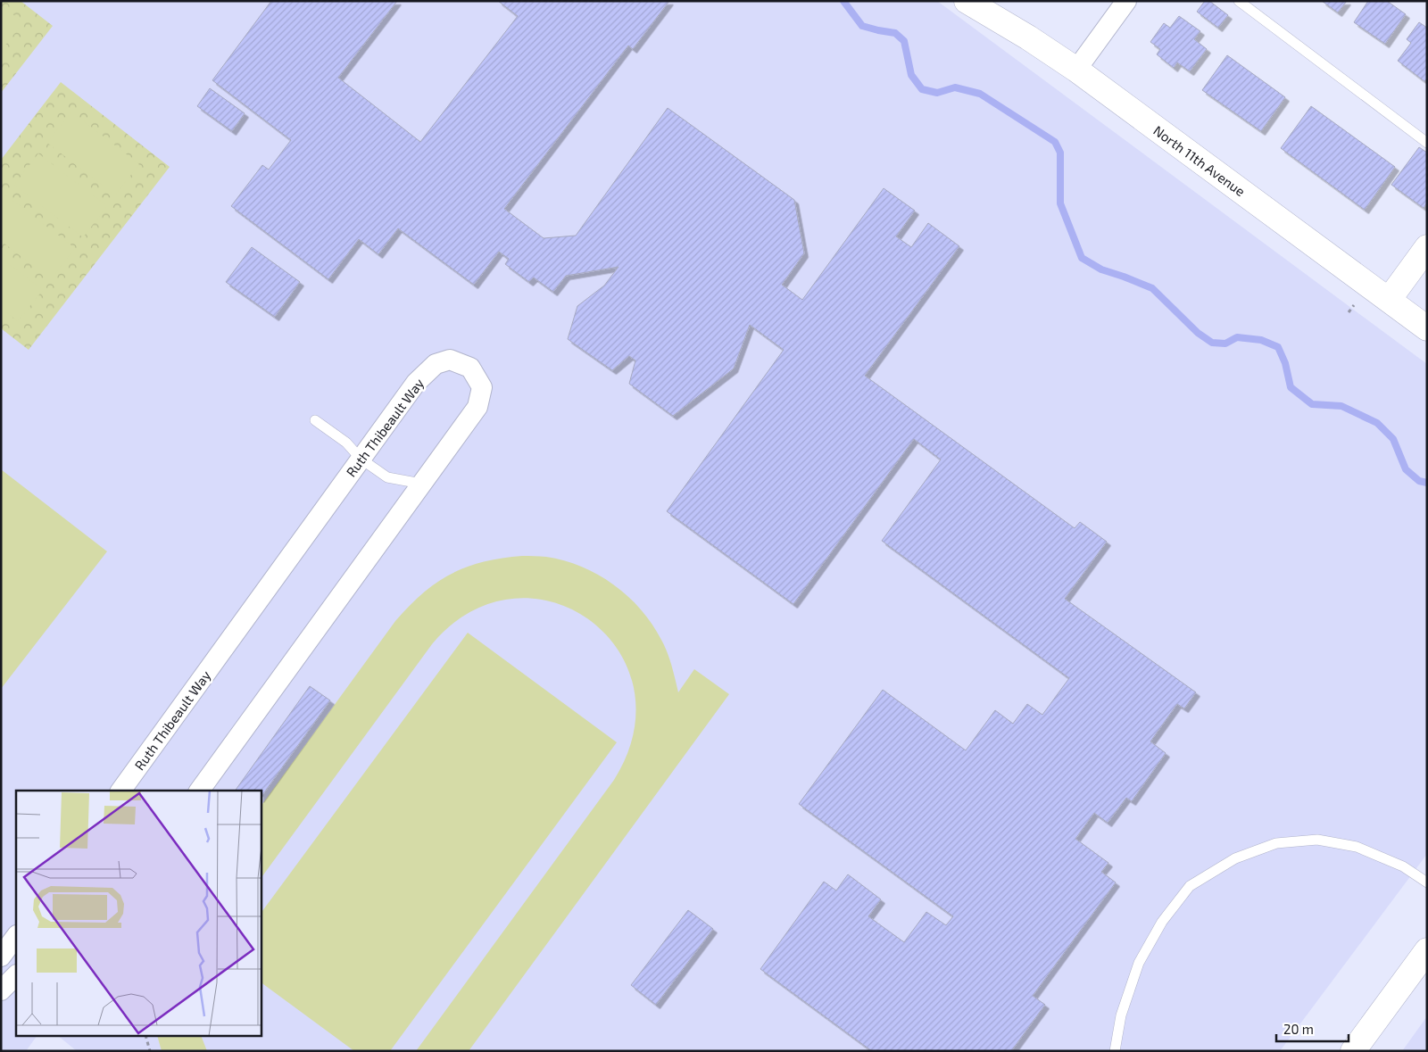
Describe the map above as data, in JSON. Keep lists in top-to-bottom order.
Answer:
{
  "streets": {
    "main road": ["North 11th Avenue"],
    "street": ["Ruth Thibeault Way"]
  },
  "scale_bar": "20 m"
}
